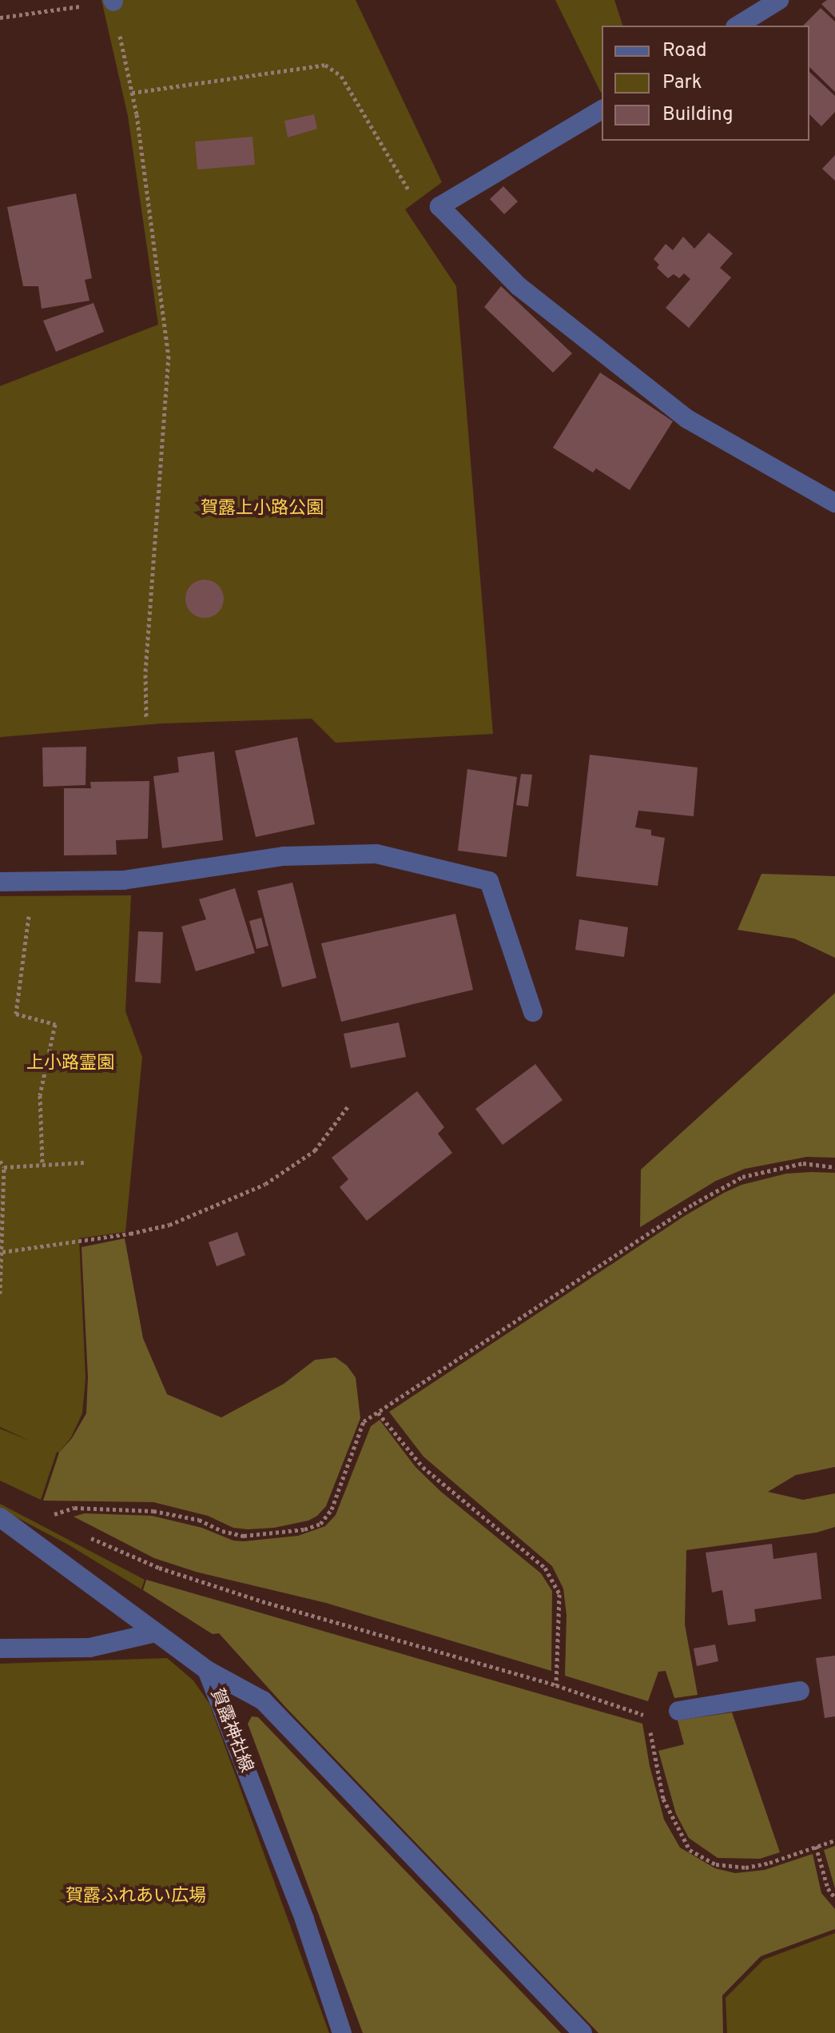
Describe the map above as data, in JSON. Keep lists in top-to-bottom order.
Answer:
{
  "streets": {
    "street": ["賀露神社線"]
  },
  "parks": ["賀露上小路公園", "上小路霊園", "賀露ふれあい広場"],
  "legend": ["Road", "Park", "Building"]
}
